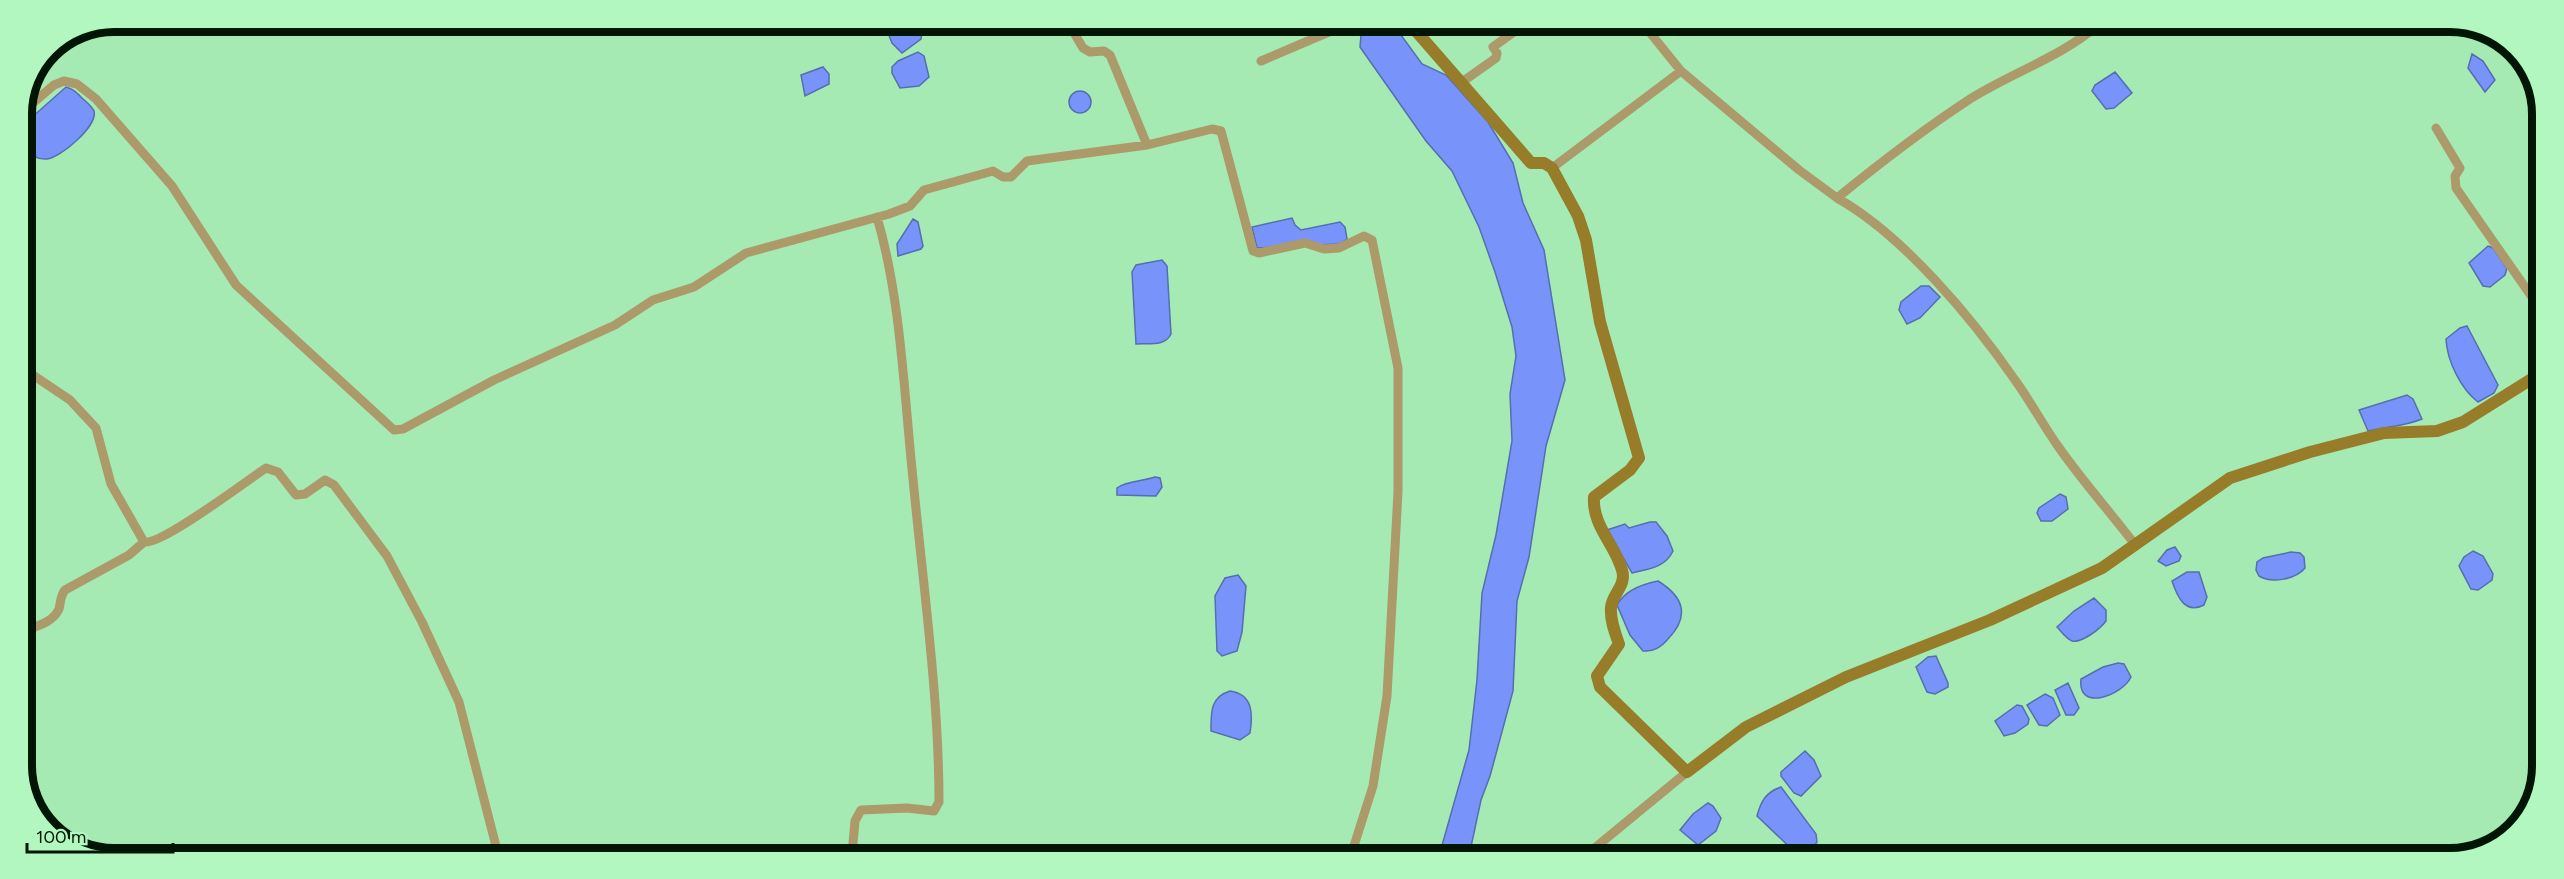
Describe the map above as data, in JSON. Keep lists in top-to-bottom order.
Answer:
{
  "scale_bar": "100 m"
}
